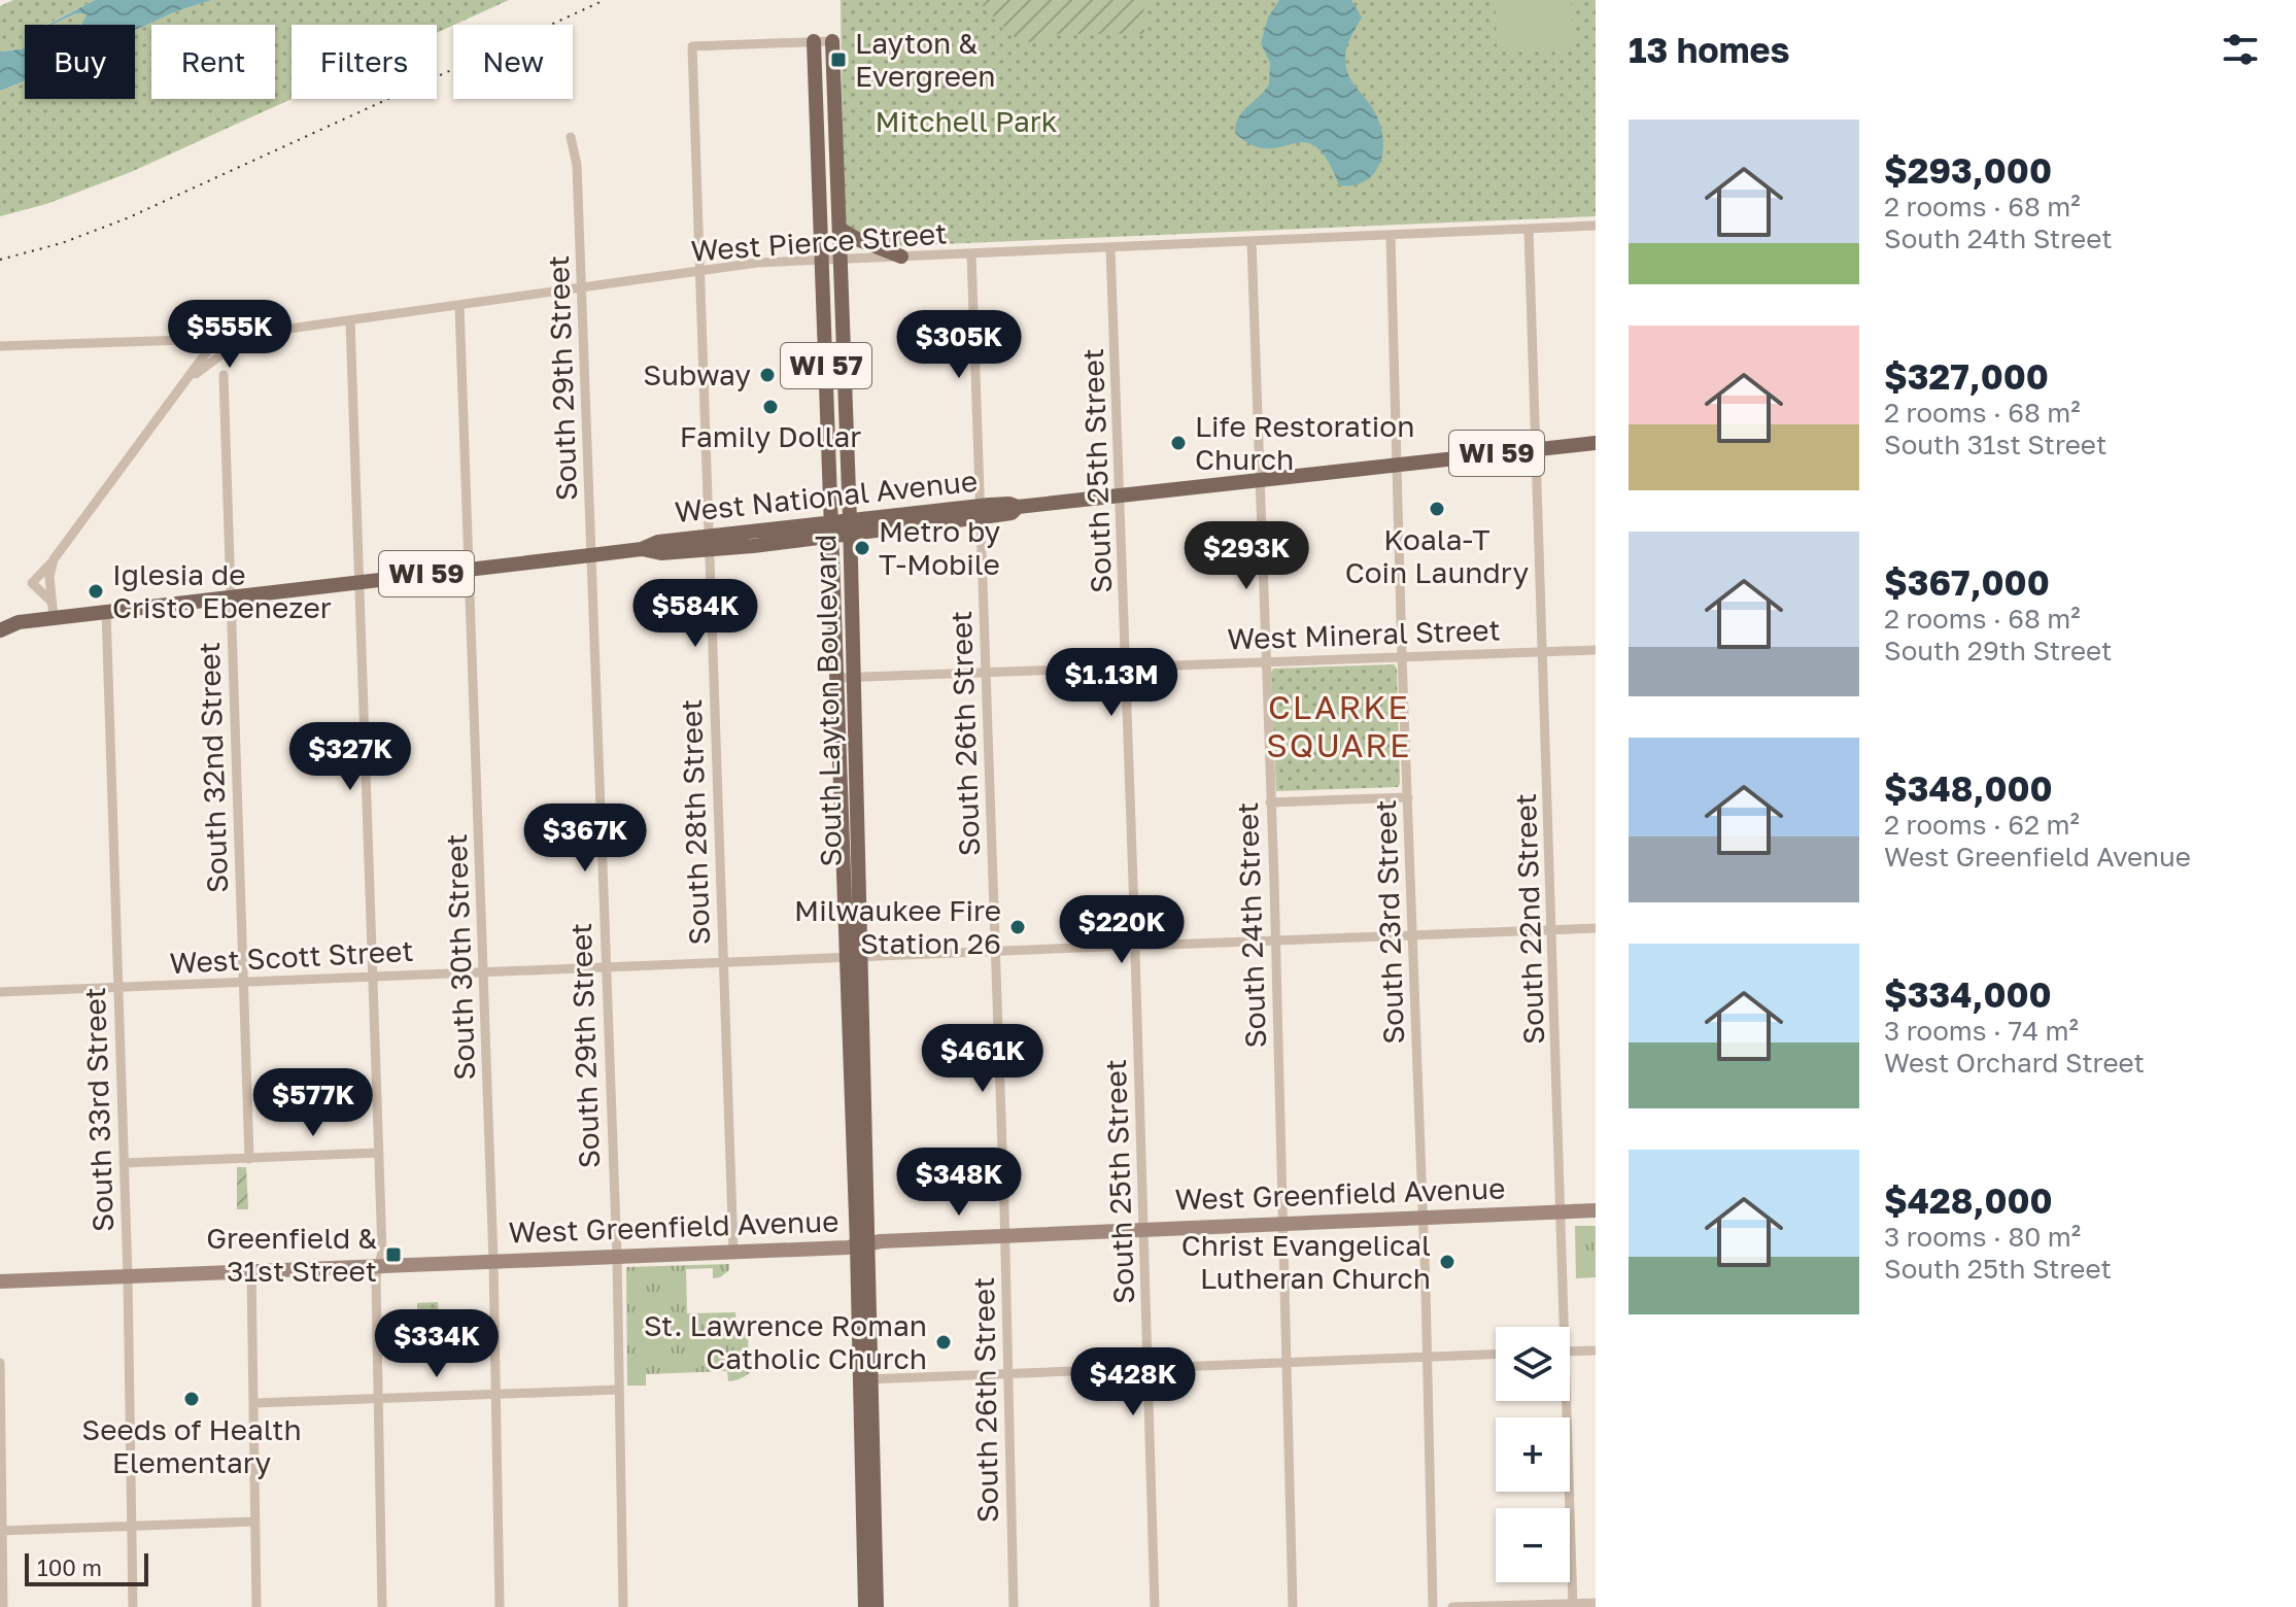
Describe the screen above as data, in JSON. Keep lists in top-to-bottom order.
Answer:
{
  "streets": {
    "main road": [
      "WI 57",
      "WI 59",
      "West National Avenue",
      "South Layton Boulevard",
      "West Greenfield Avenue"
    ],
    "street": [
      "West Pierce Street",
      "South 29th Street",
      "South 25th Street",
      "West Mineral Street",
      "South 26th Street",
      "South 32nd Street",
      "South 28th Street",
      "South 22nd Street",
      "South 23rd Street",
      "South 24th Street",
      "West Scott Street",
      "South 30th Street",
      "South 33rd Street"
    ]
  },
  "crossings": [
    ["West Pierce Street", "South 29th Street"],
    ["West Pierce Street", "South 25th Street"],
    ["West Pierce Street", "South Layton Boulevard"],
    ["West Pierce Street", "South 26th Street"],
    ["West Pierce Street", "South 28th Street"],
    ["West Pierce Street", "South 22nd Street"],
    ["West Pierce Street", "South 23rd Street"],
    ["West Pierce Street", "South 24th Street"],
    ["West Pierce Street", "South 30th Street"],
    ["South 29th Street", "West National Avenue"],
    ["South 29th Street", "West Scott Street"],
    ["South 29th Street", "West Greenfield Avenue"],
    ["South 25th Street", "West National Avenue"],
    ["South 25th Street", "West Mineral Street"],
    ["South 25th Street", "West Scott Street"],
    ["South 25th Street", "West Greenfield Avenue"],
    ["West National Avenue", "South Layton Boulevard"],
    ["West National Avenue", "South 26th Street"],
    ["West National Avenue", "South 32nd Street"],
    ["West National Avenue", "South 28th Street"],
    ["West National Avenue", "South 22nd Street"],
    ["West National Avenue", "South 23rd Street"],
    ["West National Avenue", "South 24th Street"],
    ["West National Avenue", "South 30th Street"],
    ["West National Avenue", "South 33rd Street"],
    ["West Mineral Street", "South Layton Boulevard"],
    ["West Mineral Street", "South 26th Street"],
    ["West Mineral Street", "South 22nd Street"],
    ["West Mineral Street", "South 23rd Street"],
    ["West Mineral Street", "South 24th Street"],
    ["South Layton Boulevard", "South 28th Street"],
    ["South Layton Boulevard", "West Scott Street"],
    ["South Layton Boulevard", "West Greenfield Avenue"],
    ["South 26th Street", "West Scott Street"],
    ["South 26th Street", "West Greenfield Avenue"],
    ["South 32nd Street", "West Scott Street"],
    ["South 28th Street", "West Scott Street"],
    ["South 28th Street", "West Greenfield Avenue"],
    ["South 22nd Street", "West Scott Street"],
    ["South 22nd Street", "West Greenfield Avenue"],
    ["South 23rd Street", "West Scott Street"],
    ["South 23rd Street", "West Greenfield Avenue"],
    ["South 24th Street", "West Scott Street"],
    ["South 24th Street", "West Greenfield Avenue"],
    ["West Scott Street", "South 30th Street"],
    ["West Scott Street", "South 33rd Street"],
    ["South 30th Street", "West Greenfield Avenue"],
    ["South 33rd Street", "West Greenfield Avenue"]
  ],
  "districts": ["CLARKE SQUARE"],
  "parks": ["Mitchell Park"],
  "places": {
    "transit": ["Layton & Evergreen", "Greenfield & 31st Street"],
    "other": [
      "Subway",
      "Family Dollar",
      "Life Restoration Church",
      "Koala-T Coin Laundry",
      "Metro by T-Mobile",
      "Iglesia de Cristo Ebenezer",
      "Milwaukee Fire Station 26",
      "Christ Evangelical Lutheran Church",
      "St. Lawrence Roman Catholic Church",
      "Seeds of Health Elementary"
    ]
  },
  "scale_bar": "100 m",
  "page": {
    "heading": "13 homes",
    "chip": [
      "Buy",
      "Rent",
      "Filters",
      "New"
    ],
    "list": [
      {
        "name": "$293,000",
        "note": "2 rooms · 68 m² · South 24th Street"
      },
      {
        "name": "$327,000",
        "note": "2 rooms · 68 m² · South 31st Street"
      },
      {
        "name": "$367,000",
        "note": "2 rooms · 68 m² · South 29th Street"
      },
      {
        "name": "$348,000",
        "note": "2 rooms · 62 m² · West Greenfield Avenue"
      },
      {
        "name": "$334,000",
        "note": "3 rooms · 74 m² · West Orchard Street"
      },
      {
        "name": "$428,000",
        "note": "3 rooms · 80 m² · South 25th Street"
      }
    ],
    "price": [
      "$555K",
      "$305K",
      "$293K",
      "$584K",
      "$1.13M",
      "$327K",
      "$367K",
      "$220K",
      "$461K",
      "$577K",
      "$348K",
      "$334K",
      "$428K"
    ],
    "map_buttons": ["+", "−"],
    "scale": "100 m"
  }
}
